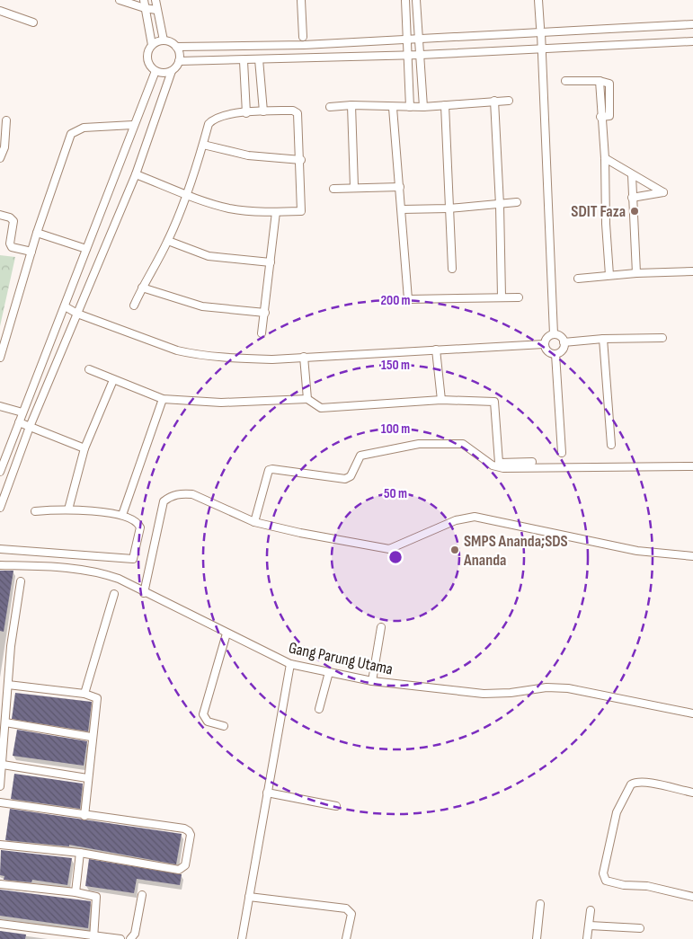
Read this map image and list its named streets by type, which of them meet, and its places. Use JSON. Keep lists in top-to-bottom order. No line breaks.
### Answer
{"streets":{"street":["Gang Parung Utama"]},"places":["SDIT Faza","SMPS Ananda;SDS Ananda"],"rings":["200 m","150 m","100 m","50 m"]}
